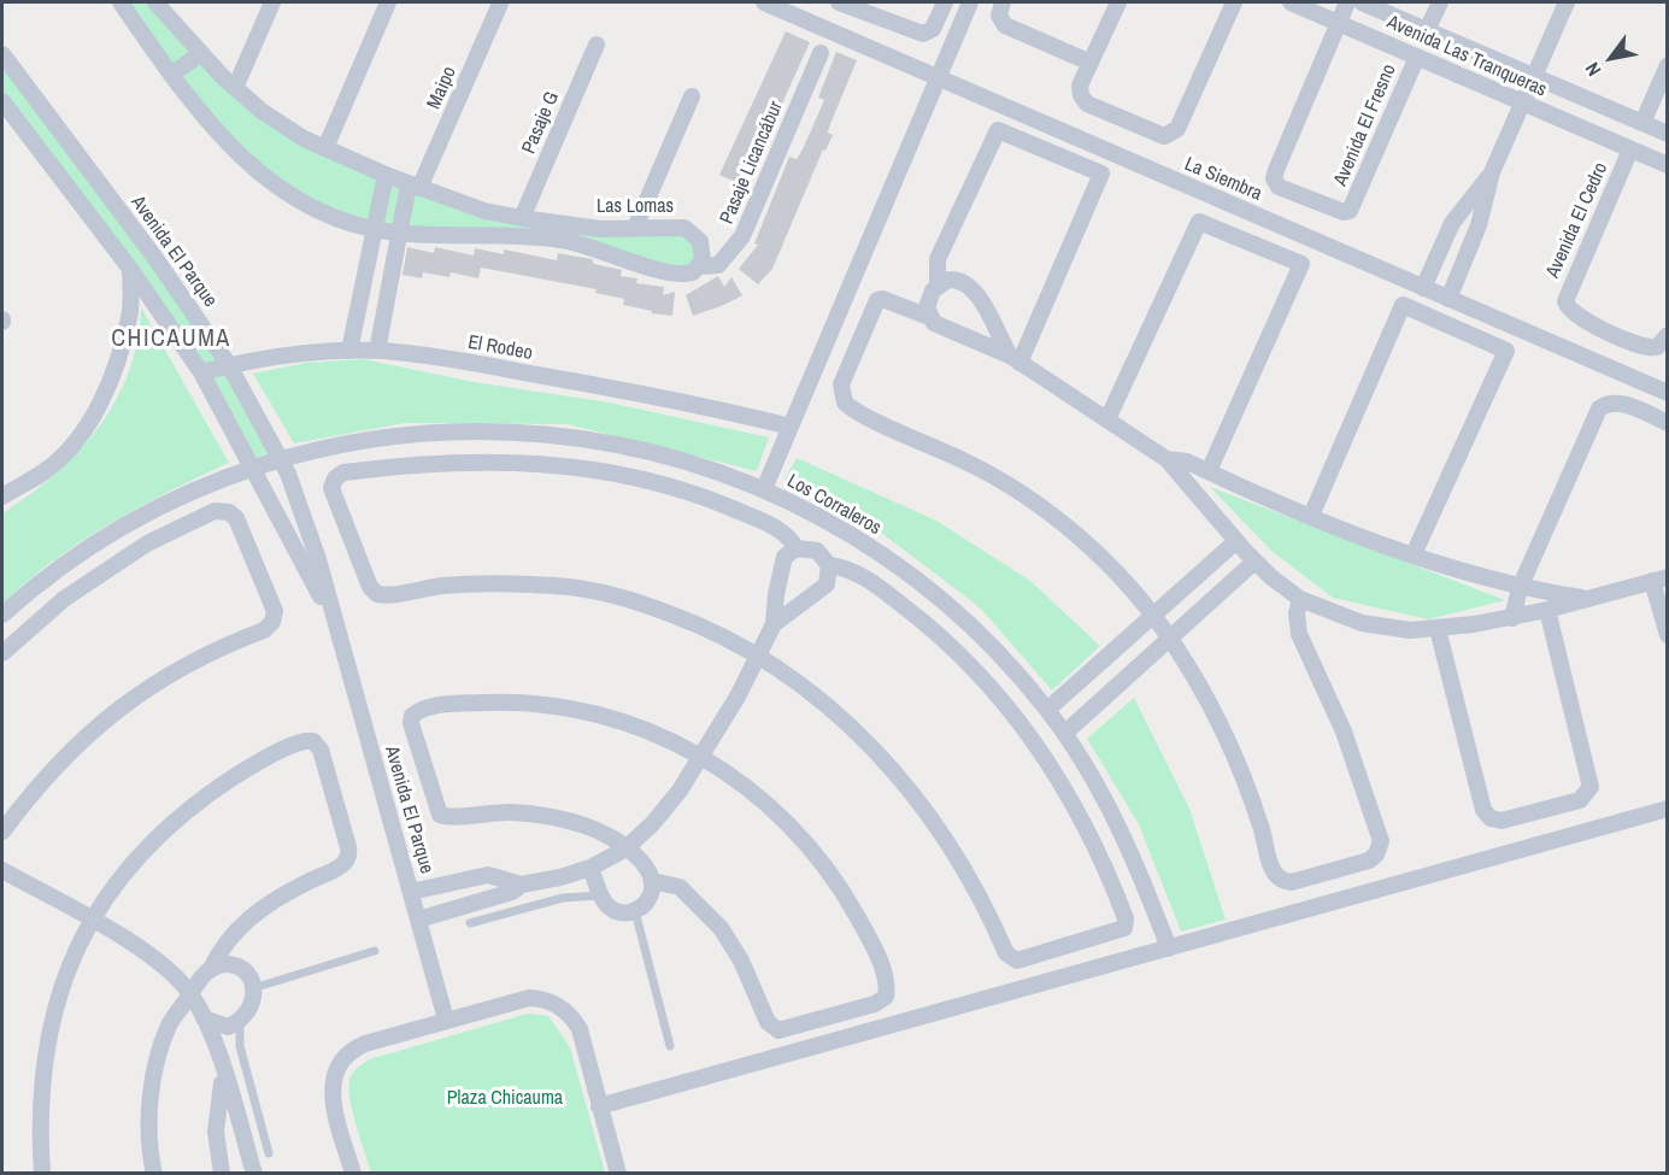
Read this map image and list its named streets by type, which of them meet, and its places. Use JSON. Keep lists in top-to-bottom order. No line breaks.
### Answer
{"streets":{"street":["Avenida Las Tranqueras","Maipo","Pasaje G","Avenida El Fresno","Pasaje Licancábur","La Siembra","Las Lomas","Avenida El Cedro","Avenida El Parque","El Rodeo","Los Corraleros"]},"crossings":[["Avenida Las Tranqueras","Avenida El Fresno"],["Avenida Las Tranqueras","Avenida El Cedro"],["Maipo","Las Lomas"],["Pasaje G","Las Lomas"],["Pasaje Licancábur","Las Lomas"],["Avenida El Parque","El Rodeo"],["Avenida El Parque","Los Corraleros"]],"districts":["CHICAUMA"],"parks":["Plaza Chicauma"],"north":"bottom left"}
